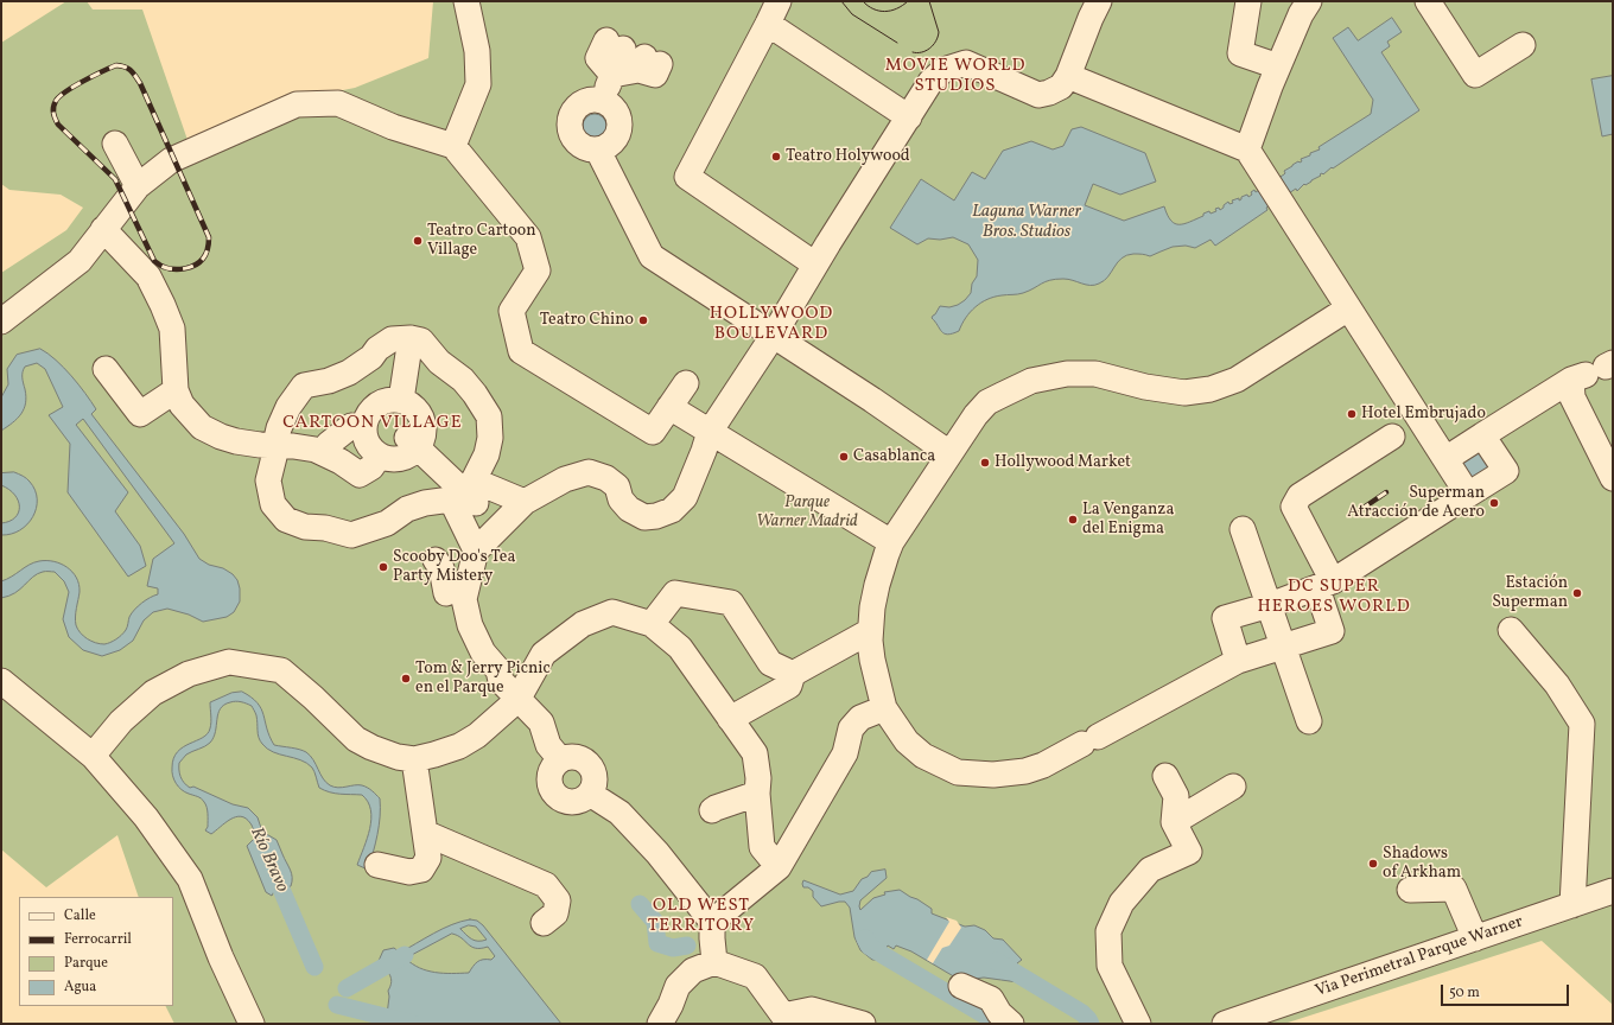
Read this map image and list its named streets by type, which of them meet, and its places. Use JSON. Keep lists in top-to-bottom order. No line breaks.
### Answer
{"streets":{"street":["Via Perimetral Parque Warner"]},"districts":["MOVIE WORLD STUDIOS","HOLLYWOOD BOULEVARD","CARTOON VILLAGE","DC SUPER HEROES WORLD","OLD WEST TERRITORY"],"water":["Laguna Warner Bros. Studios","Río Bravo"],"parks":["Parque Warner Madrid"],"places":["Teatro Holywood","Teatro Cartoon Village","Teatro Chino","Hotel Embrujado","Casablanca","Hollywood Market","Superman Atracción de Acero","La Venganza del Enigma","Scooby Doo's Tea Party Mistery","Estación Superman","Tom & Jerry Picnic en el Parque","Shadows of Arkham"],"legend":["Calle","Ferrocarril","Parque","Agua"],"scale_bar":"50 m"}
